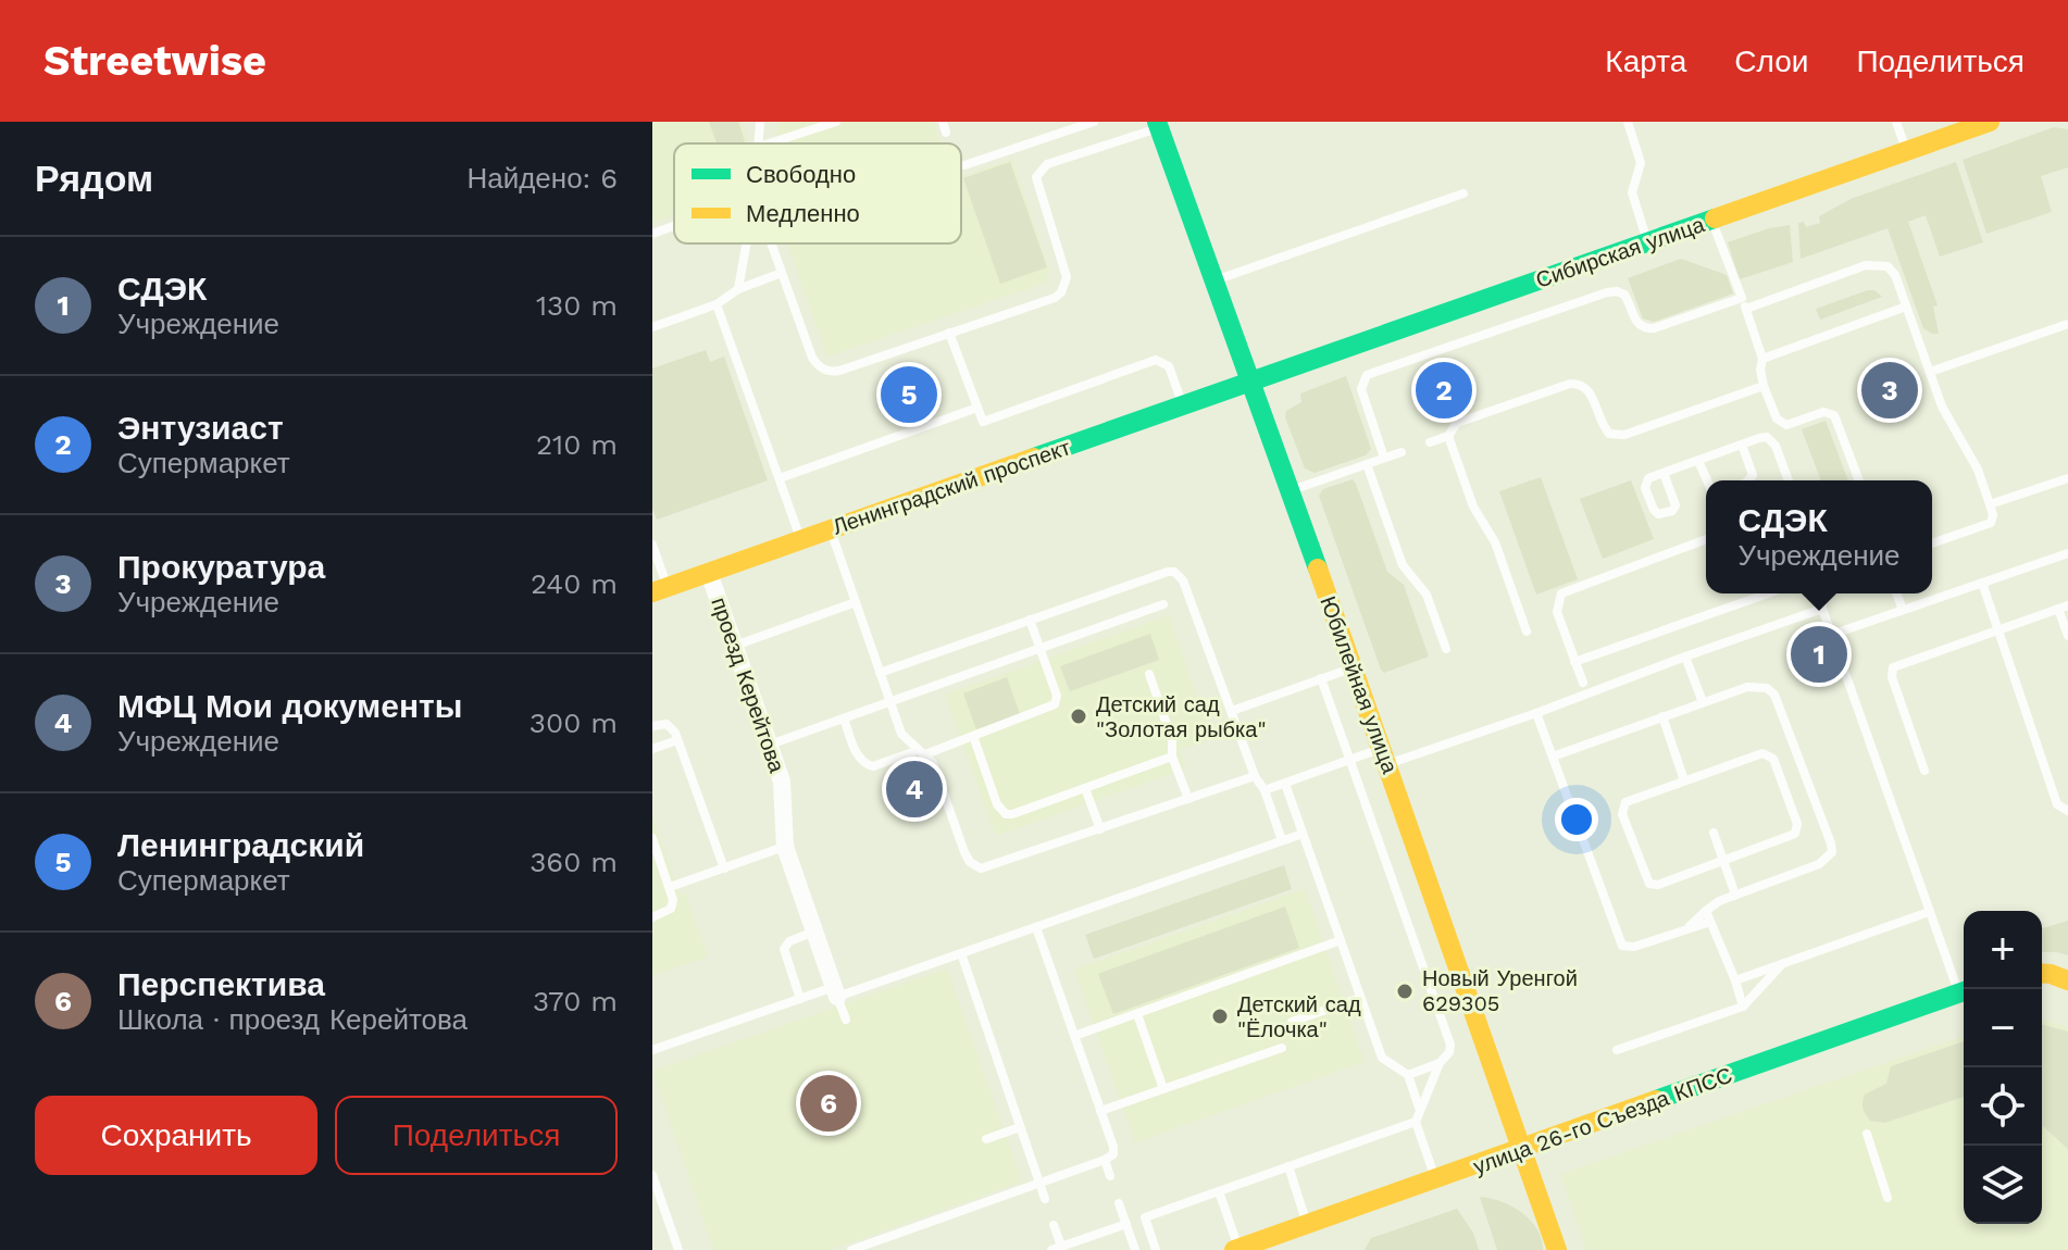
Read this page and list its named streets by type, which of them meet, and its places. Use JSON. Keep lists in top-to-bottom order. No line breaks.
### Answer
{"streets":{"main road":["Сибирская улица","Ленинградский проспект","Юбилейная улица","улица 26-го Съезда КПСС"],"street":["проезд Керейтова"]},"crossings":[["Сибирская улица","Ленинградский проспект"],["Сибирская улица","Юбилейная улица"],["Ленинградский проспект","проезд Керейтова"],["Ленинградский проспект","Юбилейная улица"],["Юбилейная улица","улица 26-го Съезда КПСС"]],"places":["Детский сад \"Золотая рыбка\"","Новый Уренгой 629305","Детский сад \"Ёлочка\""],"legend":["Свободно","Медленно"],"page":{"header":"Streetwise","nav":["Карта","Слои","Поделиться"],"heading":["Рядом","Найдено: 6"],"list":[{"mark":"1","name":"СДЭК","note":"Учреждение","value":"130 m"},{"mark":"2","name":"Энтузиаст","note":"Супермаркет","value":"210 m"},{"mark":"3","name":"Прокуратура","note":"Учреждение","value":"240 m"},{"mark":"4","name":"МФЦ Мои документы","note":"Учреждение","value":"300 m"},{"mark":"5","name":"Ленинградский","note":"Супермаркет","value":"360 m"},{"mark":"6","name":"Перспектива","note":"Школа · проезд Керейтова","value":"370 m"}],"pins":["2","3","5","1","4","6"],"popup":["СДЭК","Учреждение"],"map_buttons":["+","−"],"buttons":["Сохранить","Поделиться"]}}
